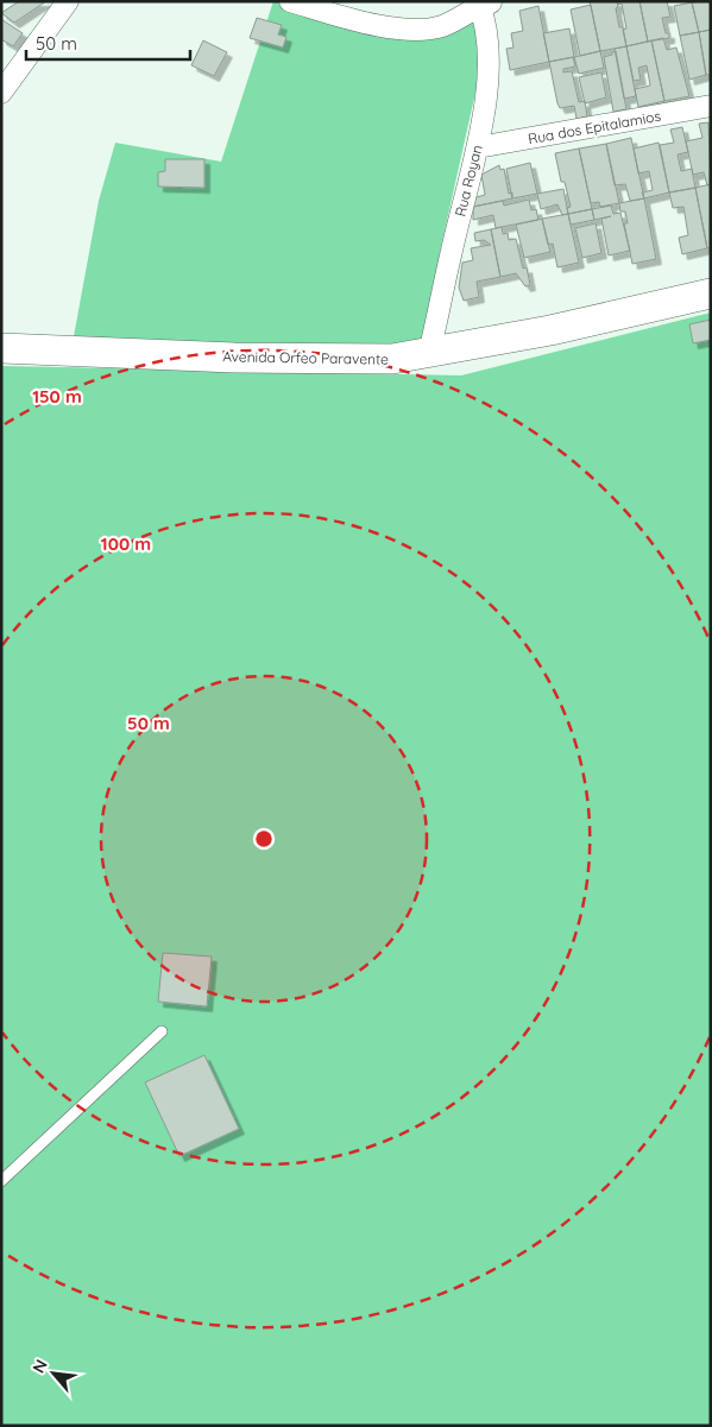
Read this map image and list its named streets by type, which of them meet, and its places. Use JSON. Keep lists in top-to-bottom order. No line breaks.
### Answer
{"streets":{"main road":["Avenida Orfeo Paravente"],"street":["Rua dos Epitalamios","Rua Royan"]},"crossings":[["Rua dos Epitalamios","Rua Royan"],["Rua Royan","Avenida Orfeo Paravente"]],"scale_bar":"50 m","north":"top left","rings":["150 m","100 m","50 m"]}
